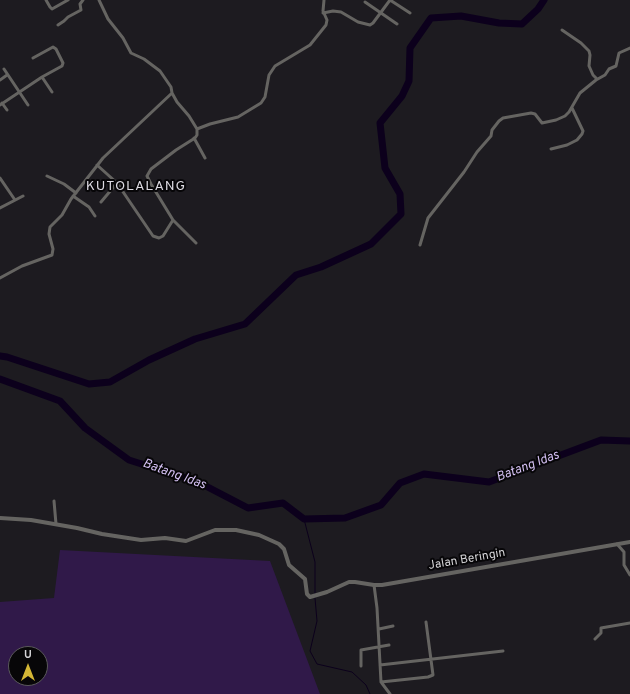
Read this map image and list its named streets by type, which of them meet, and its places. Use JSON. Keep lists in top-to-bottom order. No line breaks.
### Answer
{"streets":{"street":["Jalan Beringin"]},"districts":["KUTOLALANG"],"water":["Batang Idas"],"north":"top"}
